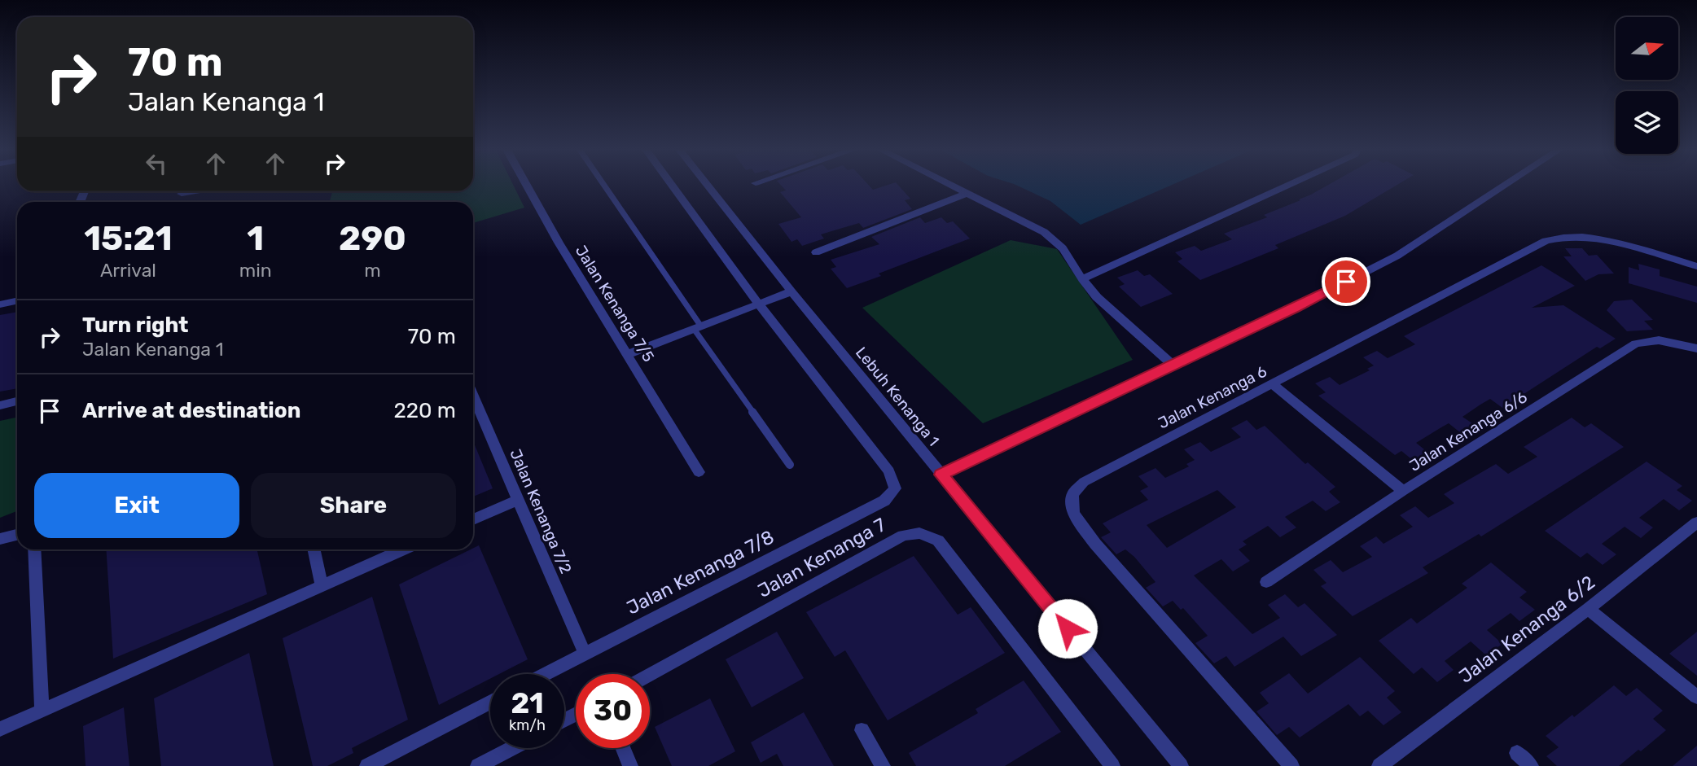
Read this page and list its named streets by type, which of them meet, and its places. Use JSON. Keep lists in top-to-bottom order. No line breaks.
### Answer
{"streets":{"street":["Jalan Kenanga 7/5","Lebuh Kenanga 1","Jalan Kenanga 6","Jalan Kenanga 6/6","Jalan Kenanga 7/2","Jalan Kenanga 7","Jalan Kenanga 7/8","Jalan Kenanga 6/2"]},"crossings":[["Jalan Kenanga 7/2","Jalan Kenanga 7/8"]],"north":"right","page":{"turn":["70 m","Jalan Kenanga 1"],"eta":["15:21","Arrival","1","min","290","m"],"list":[{"name":"Turn right","note":"Jalan Kenanga 1","value":"70 m"},{"name":"Arrive at destination","value":"220 m"}],"buttons":["Exit","Share"],"speed":"21 km/h","limit":"30"}}
